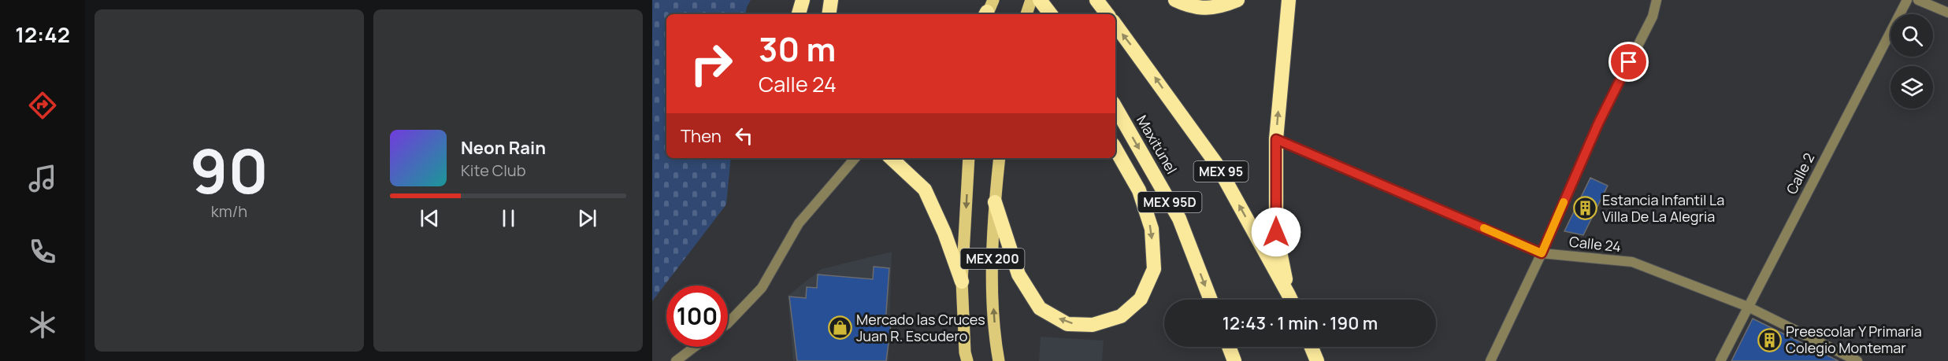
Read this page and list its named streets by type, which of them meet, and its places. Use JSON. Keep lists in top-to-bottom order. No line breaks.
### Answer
{"streets":{"highway":["Maxitúnel","MEX 95","MEX 95D"],"main road":["MEX 200"],"street":["Calle 2","Calle 24"]},"crossings":[["Calle 2","Calle 24"]],"places":{"building":["Estancia Infantil La Villa De La Alegria","Preescolar Y Primaria Colegio Montemar"],"shop":["Mercado las Cruces Juan R. Escudero"]},"page":{"tabs":"12:42","tile":["90","km/h"],"turn":["30 m","Calle 24"],"then":"Then","song":["Neon Rain","Kite Club"],"limit":"100","trip":"12:43 · 1 min · 190 m"}}
